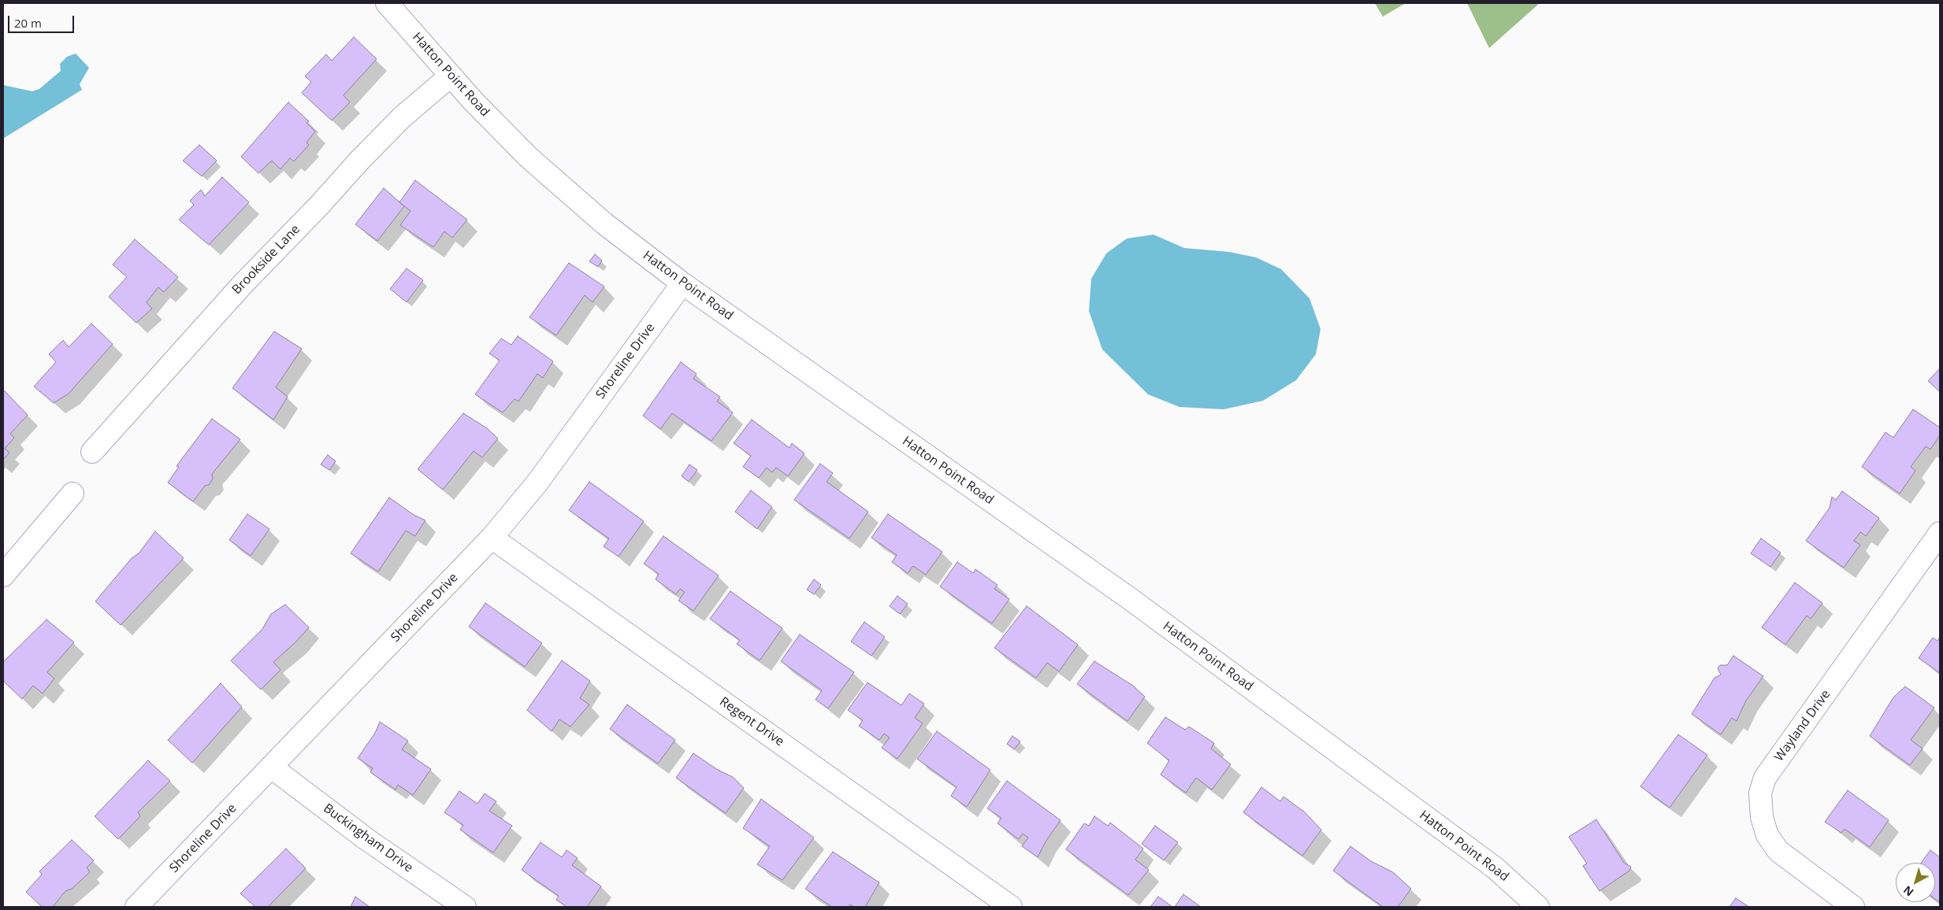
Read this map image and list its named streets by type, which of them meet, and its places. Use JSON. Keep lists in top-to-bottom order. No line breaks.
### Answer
{"streets":{"street":["Hatton Point Road","Brookside Lane","Shoreline Drive","Regent Drive","Wayland Drive","Buckingham Drive"]},"crossings":[["Hatton Point Road","Brookside Lane"],["Hatton Point Road","Shoreline Drive"],["Shoreline Drive","Regent Drive"],["Shoreline Drive","Buckingham Drive"]],"scale_bar":"20 m","north":"bottom left"}
